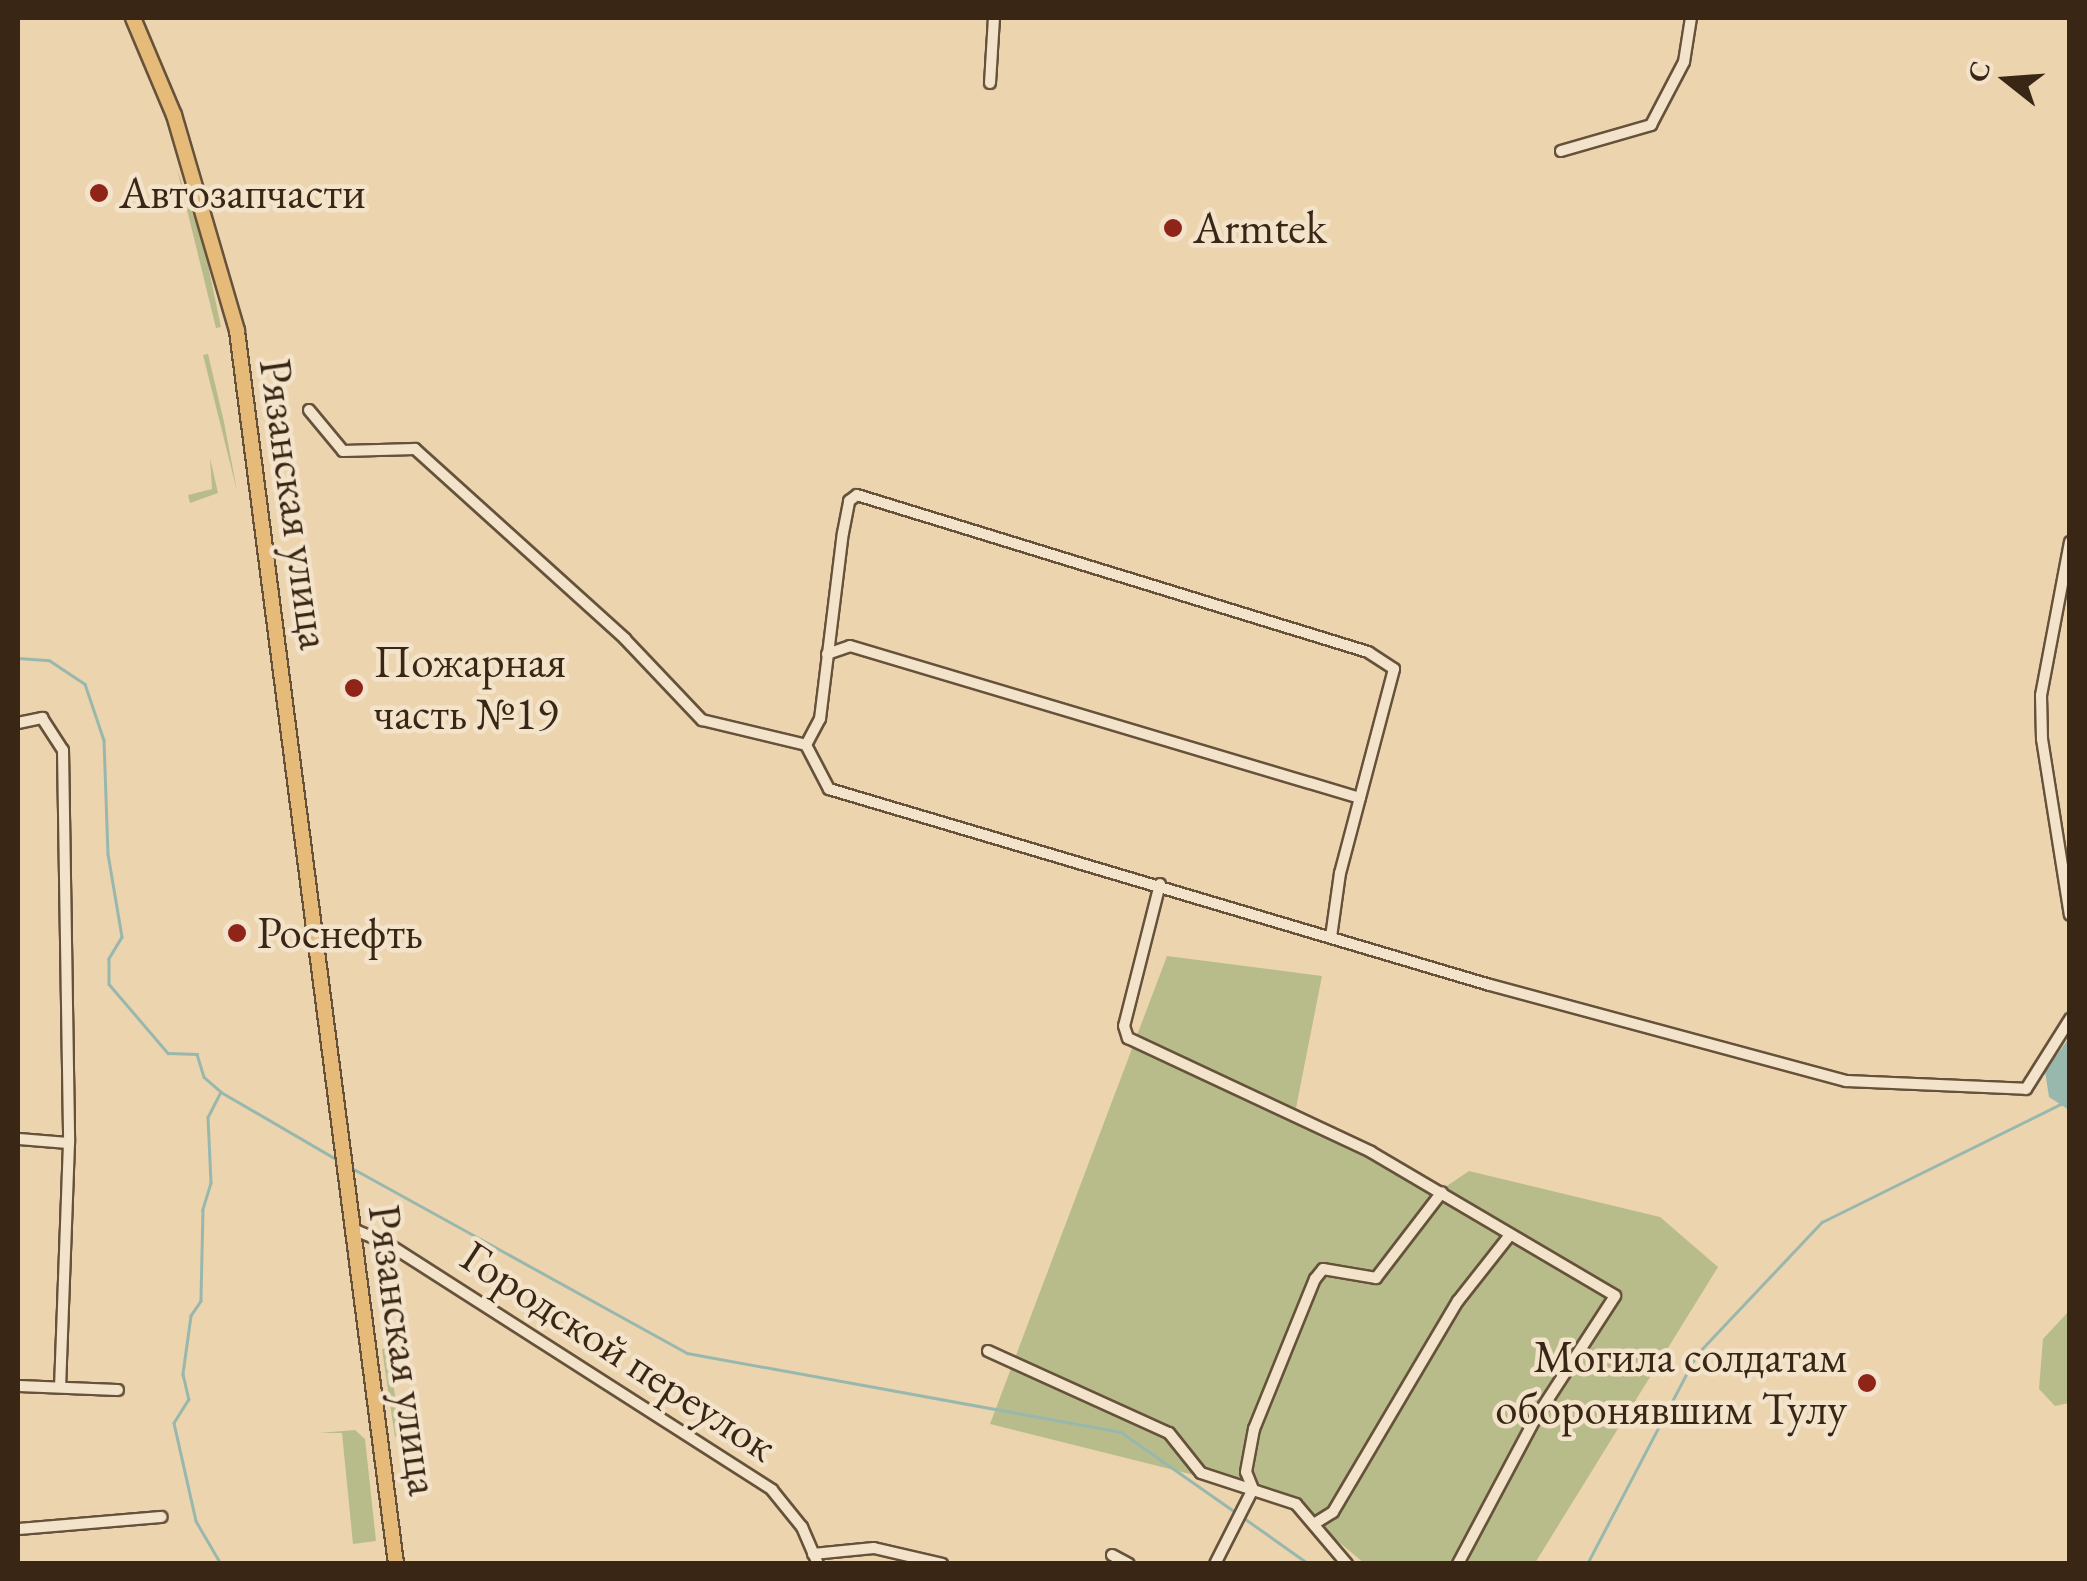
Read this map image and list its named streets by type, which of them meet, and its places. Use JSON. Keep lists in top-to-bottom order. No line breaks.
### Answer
{"streets":{"main road":["Рязанская улица"],"street":["Городской переулок"]},"crossings":[["Рязанская улица","Городской переулок"]],"places":["Автозапчасти","Armtek","Пожарная часть №19","Роснефть","Могила солдатам оборонявшим Тулу"],"north":"left"}
